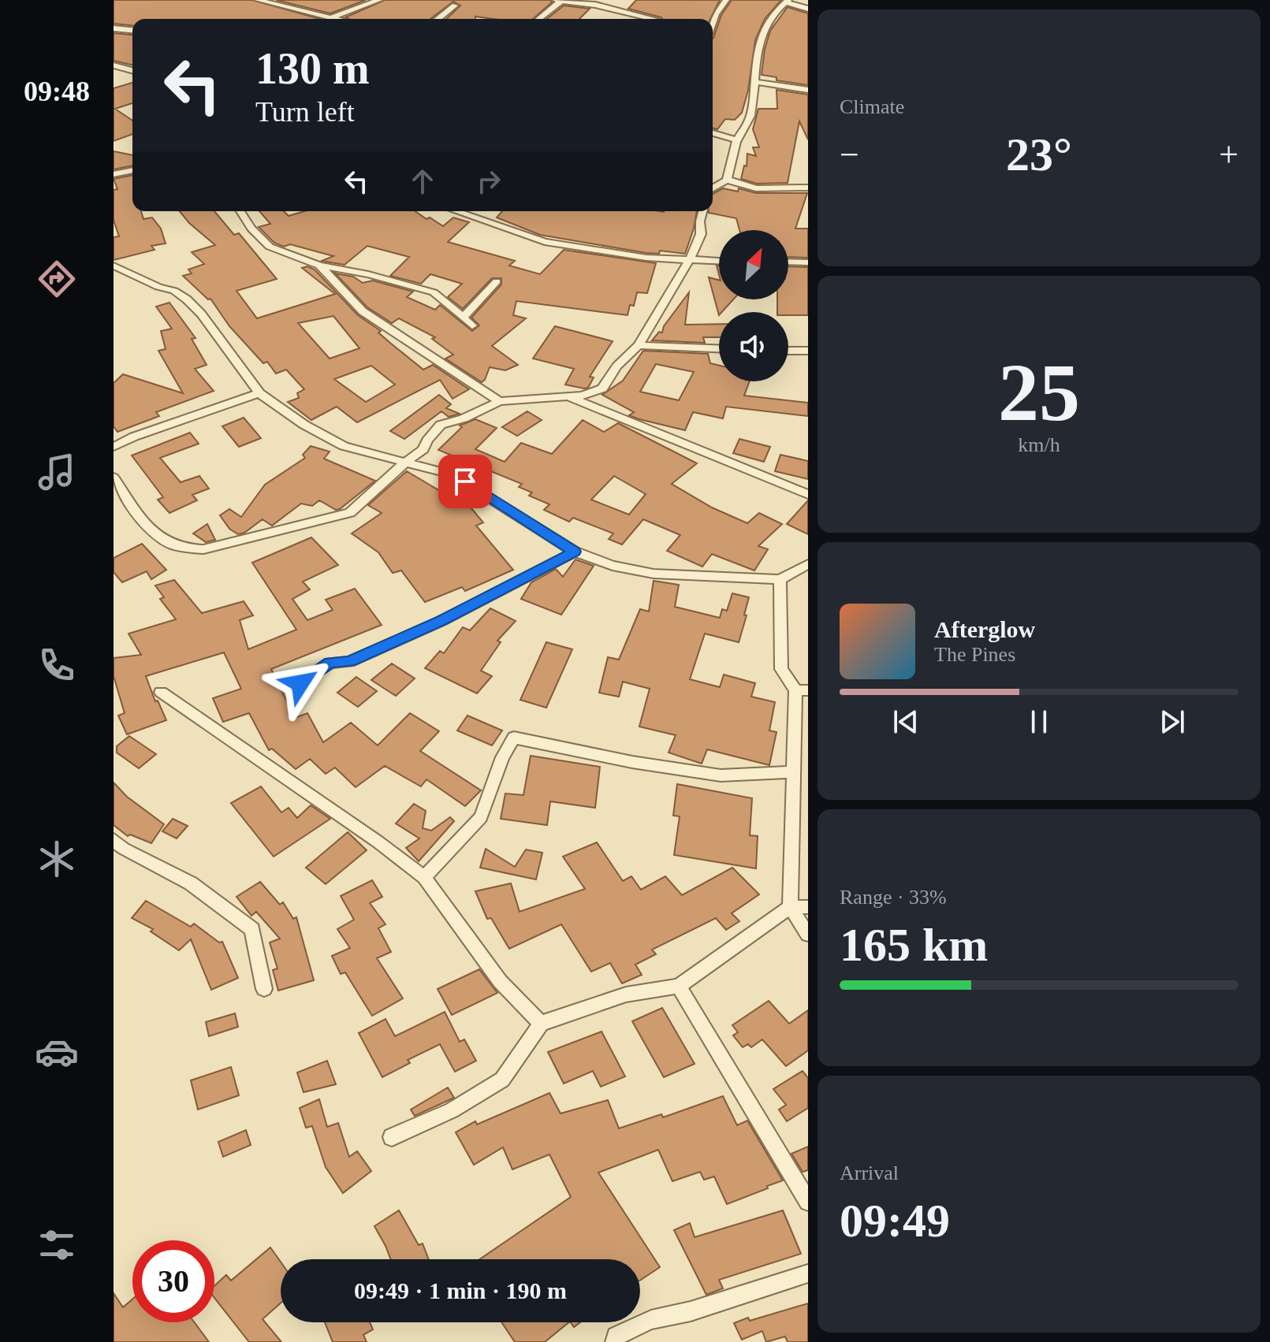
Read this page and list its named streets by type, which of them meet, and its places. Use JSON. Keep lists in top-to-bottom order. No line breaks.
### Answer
{"north":"top right","page":{"tabs":"09:48","tile":["Climate",["25","km/h"],["Range · 33%","165 km"],["Arrival","09:49"]],"turn":["130 m","Turn left"],"heat":["−","23°","+"],"song":["Afterglow","The Pines"],"limit":"30","trip":"09:49 · 1 min · 190 m"}}
